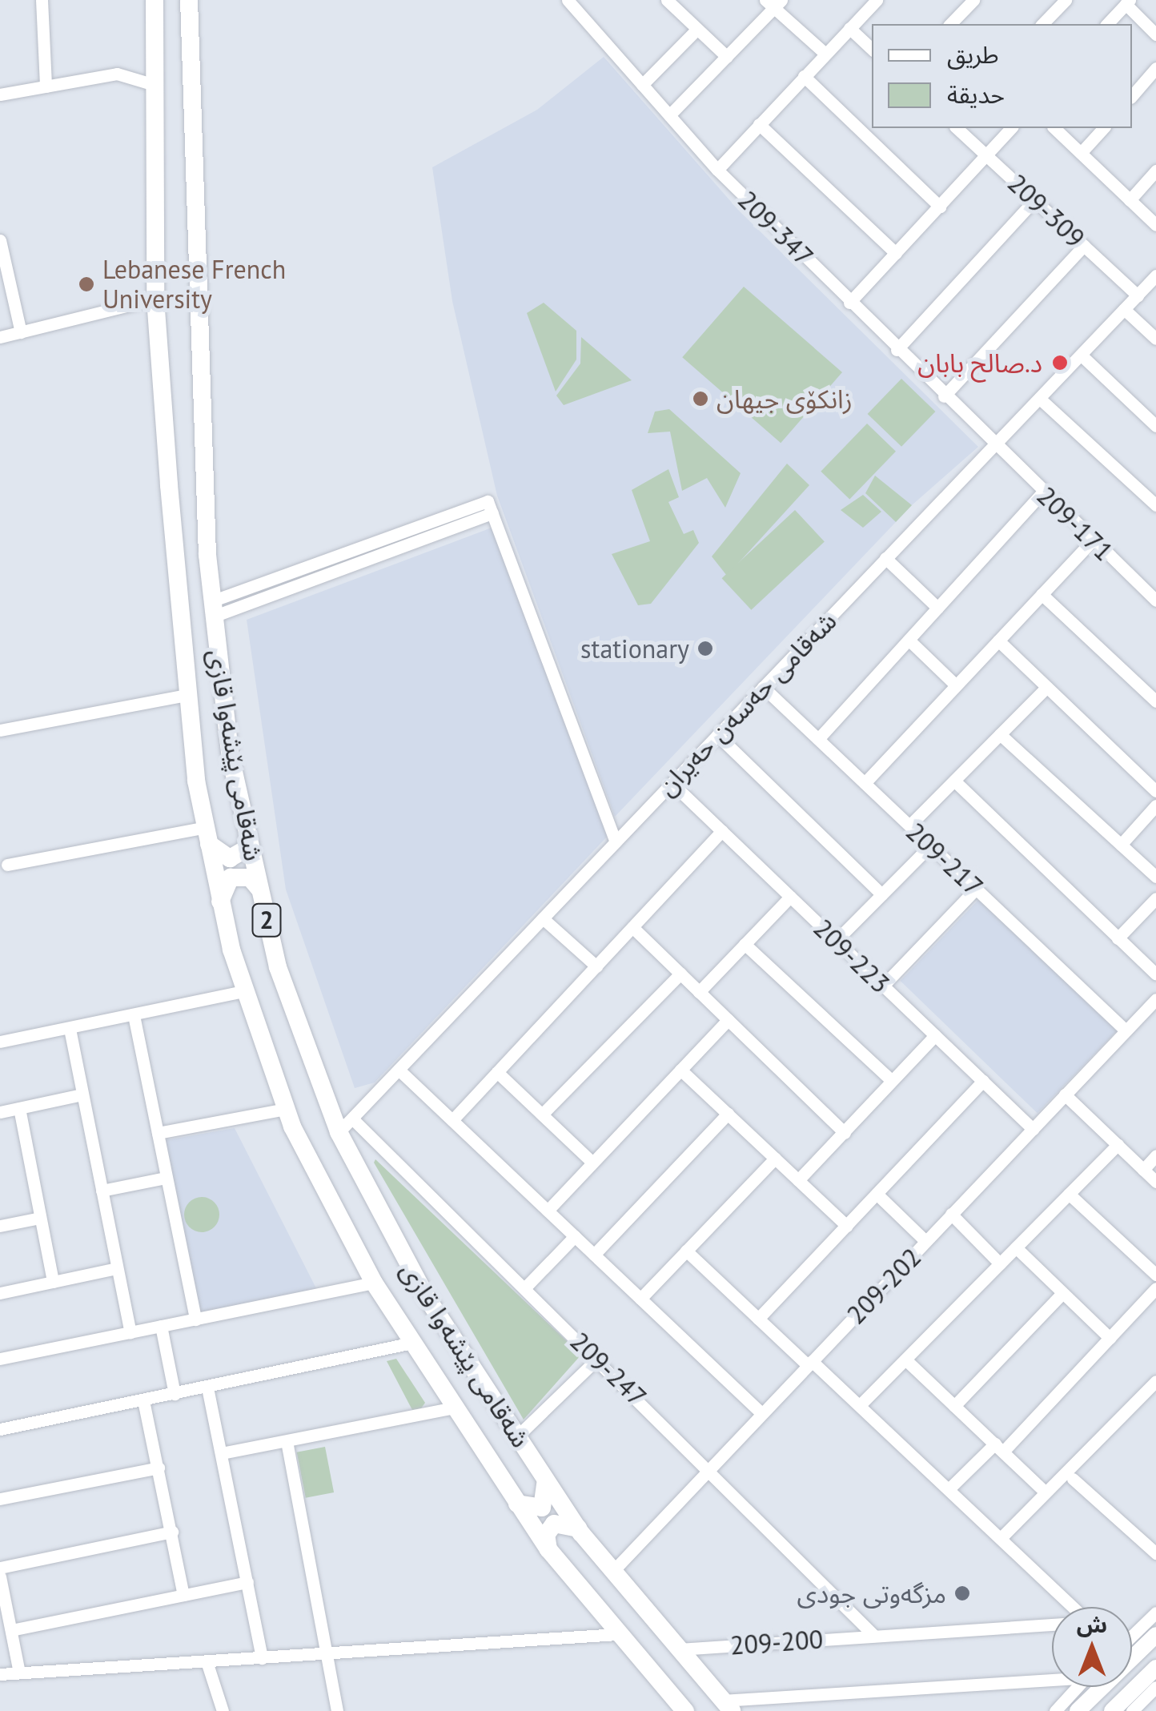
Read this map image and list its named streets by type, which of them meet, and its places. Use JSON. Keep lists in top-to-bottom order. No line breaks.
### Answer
{"streets":{"highway":["شەقامی پێشەوا قازی","2"],"street":["209-309","209-347","209-171","شەقامی حەسەن حەیران","209-217","209-223","209-202","209-247","209-200"]},"crossings":[["209-309","شەقامی حەسەن حەیران"],["209-347","209-171"],["209-347","شەقامی حەسەن حەیران"],["209-171","شەقامی حەسەن حەیران"],["شەقامی حەسەن حەیران","شەقامی پێشەوا قازی"],["شەقامی حەسەن حەیران","209-217"],["شەقامی حەسەن حەیران","209-223"],["شەقامی حەسەن حەیران","209-247"],["شەقامی پێشەوا قازی","209-202"],["شەقامی پێشەوا قازی","209-247"],["شەقامی پێشەوا قازی","209-200"],["209-217","209-202"],["209-223","209-202"],["209-202","209-247"],["209-247","209-200"]],"places":["Lebanese French University","د.صالح بابان","زانکۆی جیھان","stationary","مزگەوتی جودی"],"legend":["طريق","حديقة"],"north":"top"}
